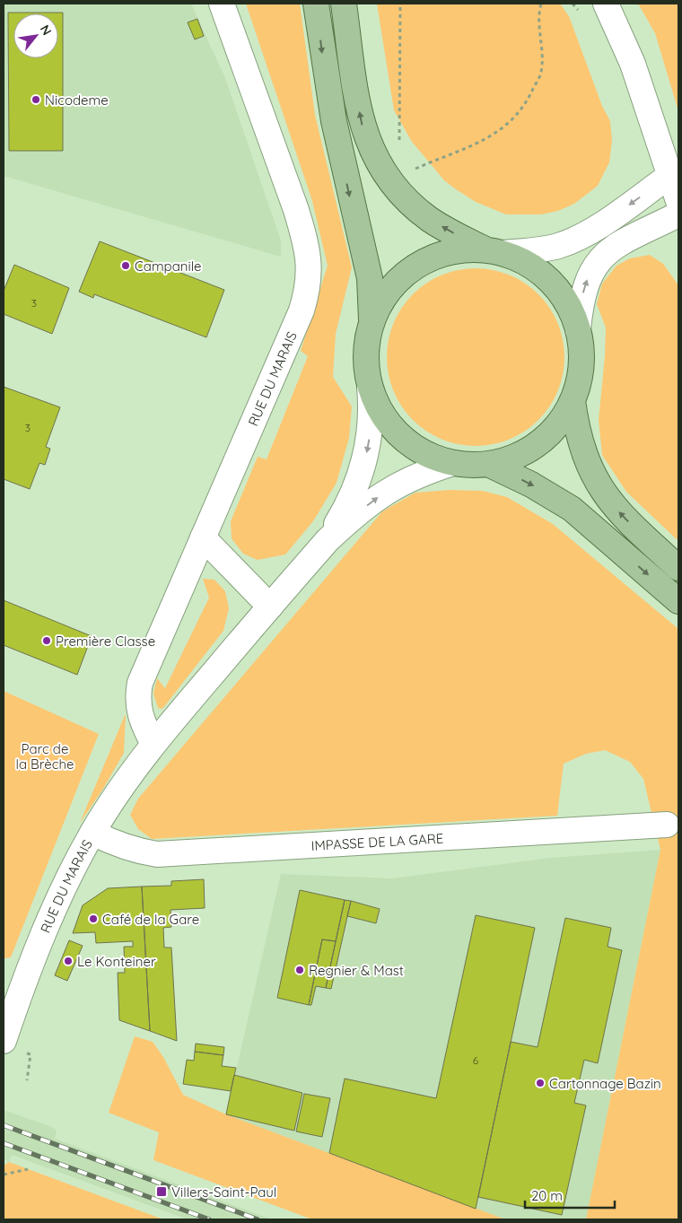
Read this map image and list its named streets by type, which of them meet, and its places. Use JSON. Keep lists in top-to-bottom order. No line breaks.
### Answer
{"streets":{"street":["RUE DU MARAIS","IMPASSE DE LA GARE"]},"crossings":[["RUE DU MARAIS","IMPASSE DE LA GARE"]],"parks":["Parc de la Brèche"],"places":{"other":["Nicodeme","Campanile","Première Classe","Café de la Gare","Le Konteiner","Regnier & Mast","Cartonnage Bazin"],"transit":["Villers-Saint-Paul"]},"house_numbers":["3","3","6"],"scale_bar":"20 m","north":"top right"}
